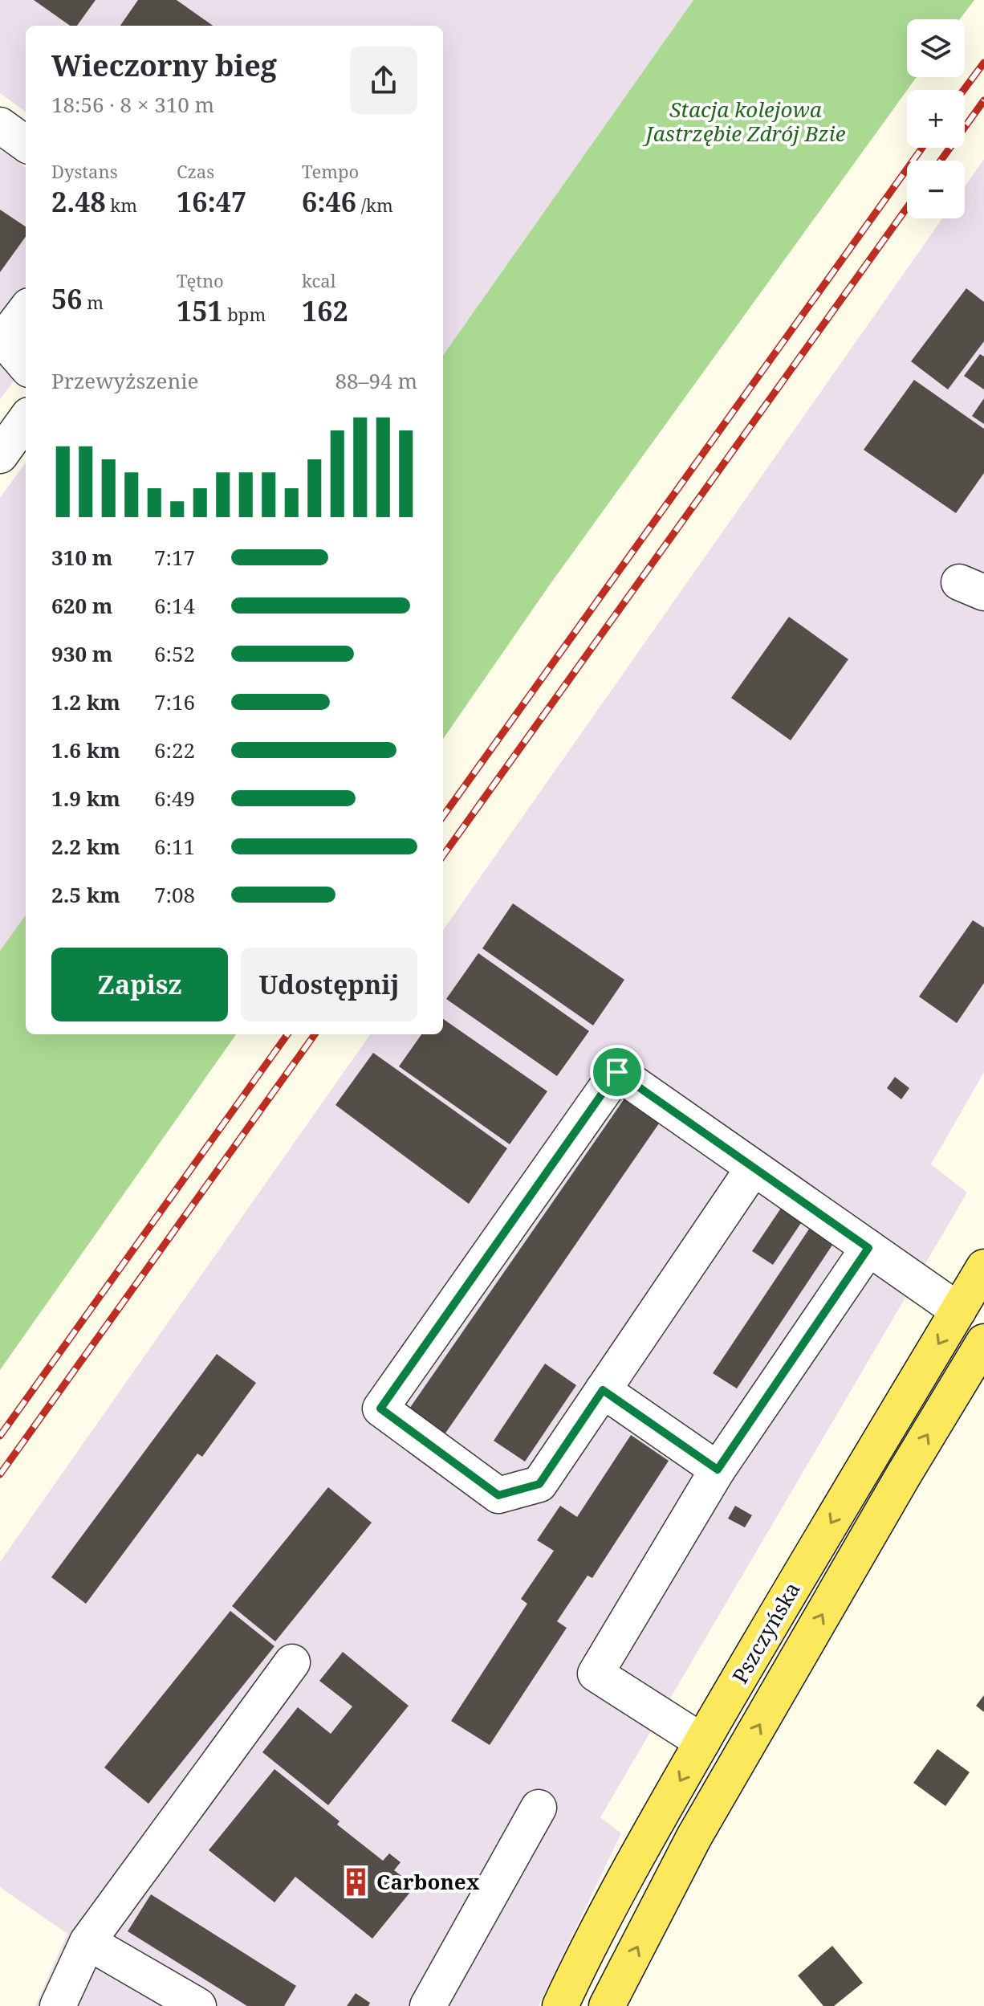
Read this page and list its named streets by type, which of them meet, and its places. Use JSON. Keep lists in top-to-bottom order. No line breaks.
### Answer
{"streets":{"main road":["Pszczyńska"]},"parks":["Stacja kolejowa Jastrzębie Zdrój Bzie"],"places":{"building":["Carbonex"]},"page":{"map_buttons":["+","−"],"heading":["Wieczorny bieg","18:56 · 8 × 310 m"],"stats":[["Dystans","2.48 km"],["Czas","16:47"],["Tempo","6:46 /km"],["56 m"],["Tętno","151 bpm"],["kcal","162"]],"chart":["Przewyższenie","88–94 m"],"list":[{"name":"310 m","note":"7:17"},{"name":"620 m","note":"6:14"},{"name":"930 m","note":"6:52"},{"name":"1.2 km","note":"7:16"},{"name":"1.6 km","note":"6:22"},{"name":"1.9 km","note":"6:49"},{"name":"2.2 km","note":"6:11"},{"name":"2.5 km","note":"7:08"}],"buttons":["Zapisz","Udostępnij"]}}
